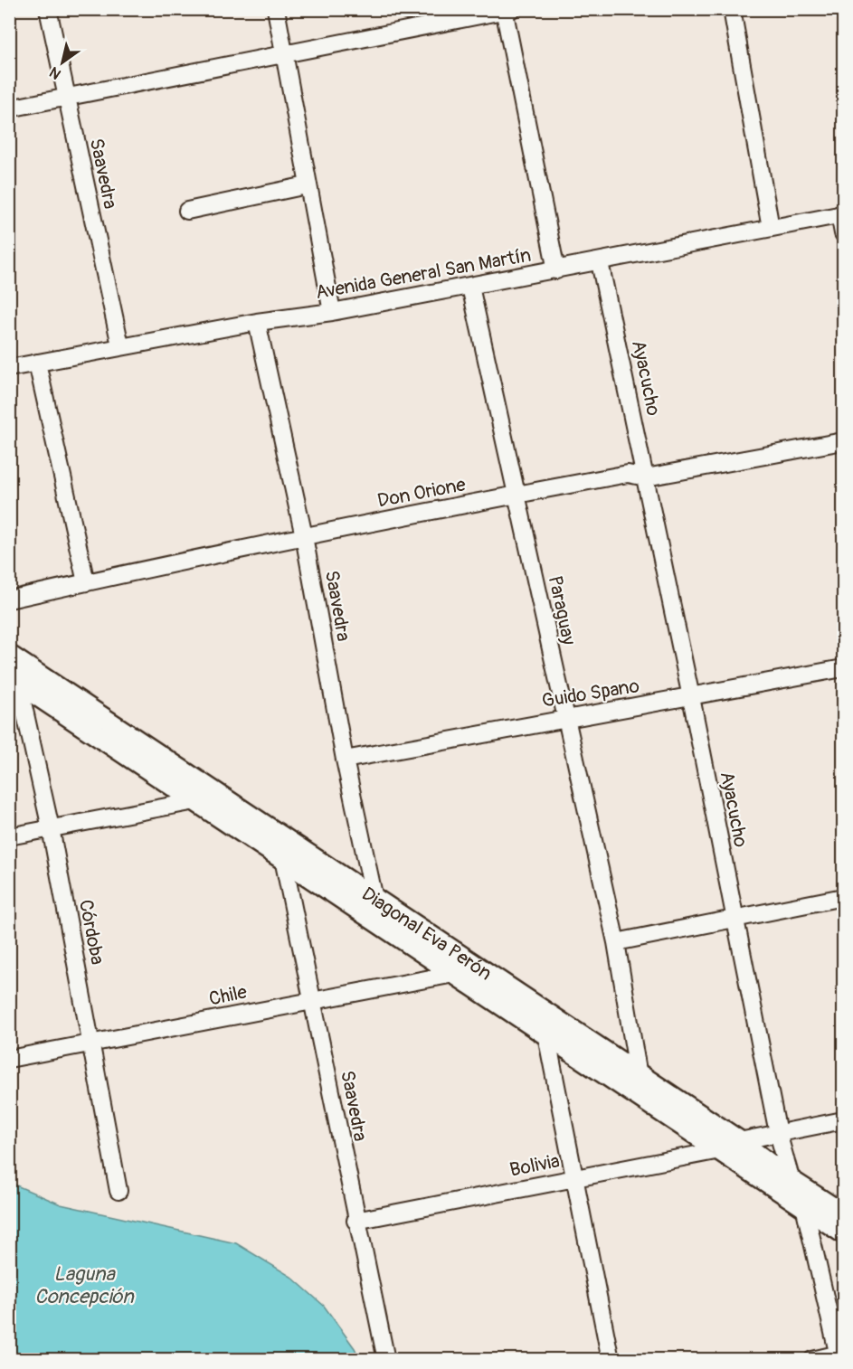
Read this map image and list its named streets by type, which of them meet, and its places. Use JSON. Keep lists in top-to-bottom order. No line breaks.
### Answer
{"streets":{"main road":["Diagonal Eva Perón"],"street":["Saavedra","Avenida General San Martín","Ayacucho","Don Orione","Paraguay","Guido Spano","Córdoba","Chile","Bolivia"]},"crossings":[["Saavedra","Avenida General San Martín"],["Saavedra","Don Orione"],["Saavedra","Guido Spano"],["Saavedra","Diagonal Eva Perón"],["Saavedra","Chile"],["Saavedra","Bolivia"],["Avenida General San Martín","Ayacucho"],["Avenida General San Martín","Paraguay"],["Ayacucho","Don Orione"],["Ayacucho","Guido Spano"],["Ayacucho","Diagonal Eva Perón"],["Don Orione","Paraguay"],["Paraguay","Guido Spano"],["Paraguay","Diagonal Eva Perón"],["Córdoba","Diagonal Eva Perón"],["Córdoba","Chile"],["Diagonal Eva Perón","Chile"],["Diagonal Eva Perón","Bolivia"]],"water":["Laguna Concepción"],"north":"bottom left"}
